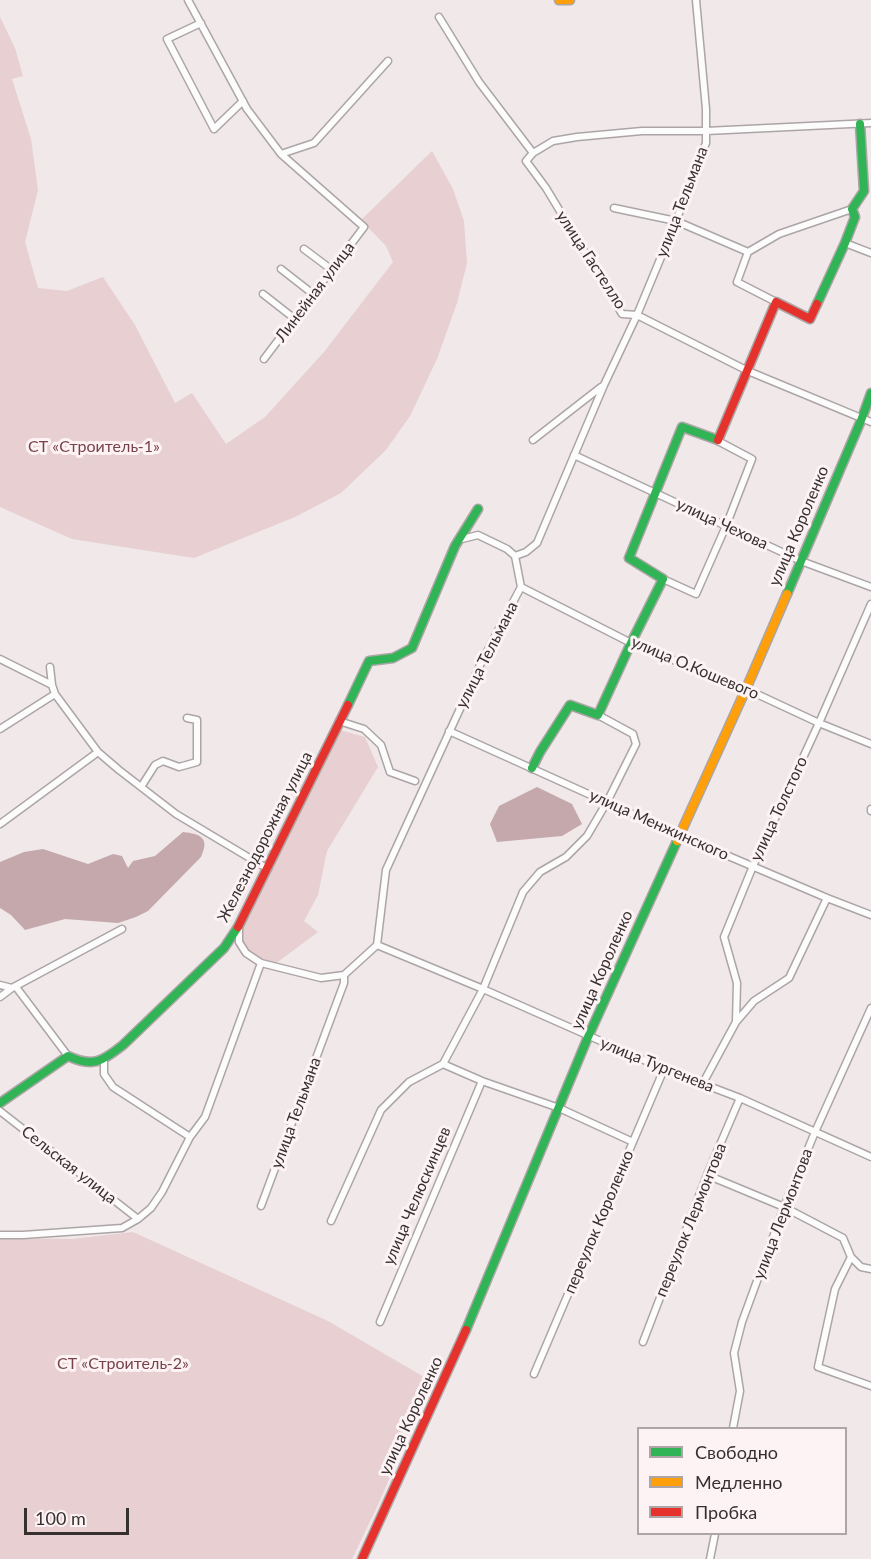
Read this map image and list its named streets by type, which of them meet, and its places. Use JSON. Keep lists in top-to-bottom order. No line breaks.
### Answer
{"streets":{"street":["улица Тельмана","улица Гастелло","Линейная улица","улица Чехова","улица Короленко","улица О.Кошевого","улица Толстого","улица Менжинского","Железнодорожная улица","улица Тургенева","Сельская улица","улица Челюскинцев","улица Лермонтова","переулок Лермонтова","переулок Короленко"]},"crossings":[["улица Тельмана","улица Гастелло"],["улица Тельмана","улица Чехова"],["улица Тельмана","улица О.Кошевого"],["улица Тельмана","улица Менжинского"],["улица Тельмана","улица Тургенева"],["улица Гастелло","улица Короленко"],["улица Чехова","улица Короленко"],["улица Короленко","улица О.Кошевого"],["улица Короленко","улица Менжинского"],["улица Короленко","улица Тургенева"],["улица О.Кошевого","улица Толстого"],["улица Толстого","улица Менжинского"],["улица Толстого","улица Тургенева"],["улица Тургенева","улица Лермонтова"],["улица Тургенева","переулок Лермонтова"],["улица Тургенева","переулок Короленко"]],"parks":["СТ «Строитель-1»","СТ «Строитель-2»"],"legend":["Свободно","Медленно","Пробка"],"scale_bar":"100 m"}
